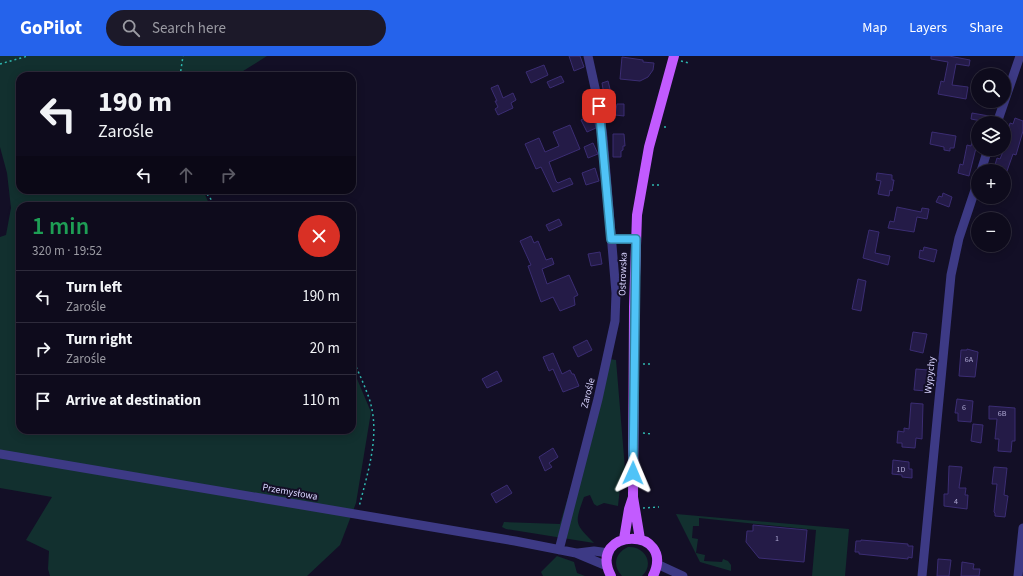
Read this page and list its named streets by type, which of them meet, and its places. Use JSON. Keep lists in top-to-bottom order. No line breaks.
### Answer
{"streets":{"main road":["Ostrowska"],"street":["Wypychy","Zarośle","Przemysłowa"]},"crossings":[["Zarośle","Przemysłowa"]],"house_numbers":["6A","6","6B","1D","4","1"],"page":{"header":"GoPilot","search":"Search here","nav":["Map","Layers","Share"],"map_buttons":["+","−"],"turn":["190 m","Zarośle"],"heading":["1 min","320 m · 19:52"],"list":[{"name":"Turn left","note":"Zarośle","value":"190 m"},{"name":"Turn right","note":"Zarośle","value":"20 m"},{"name":"Arrive at destination","value":"110 m"}]}}
